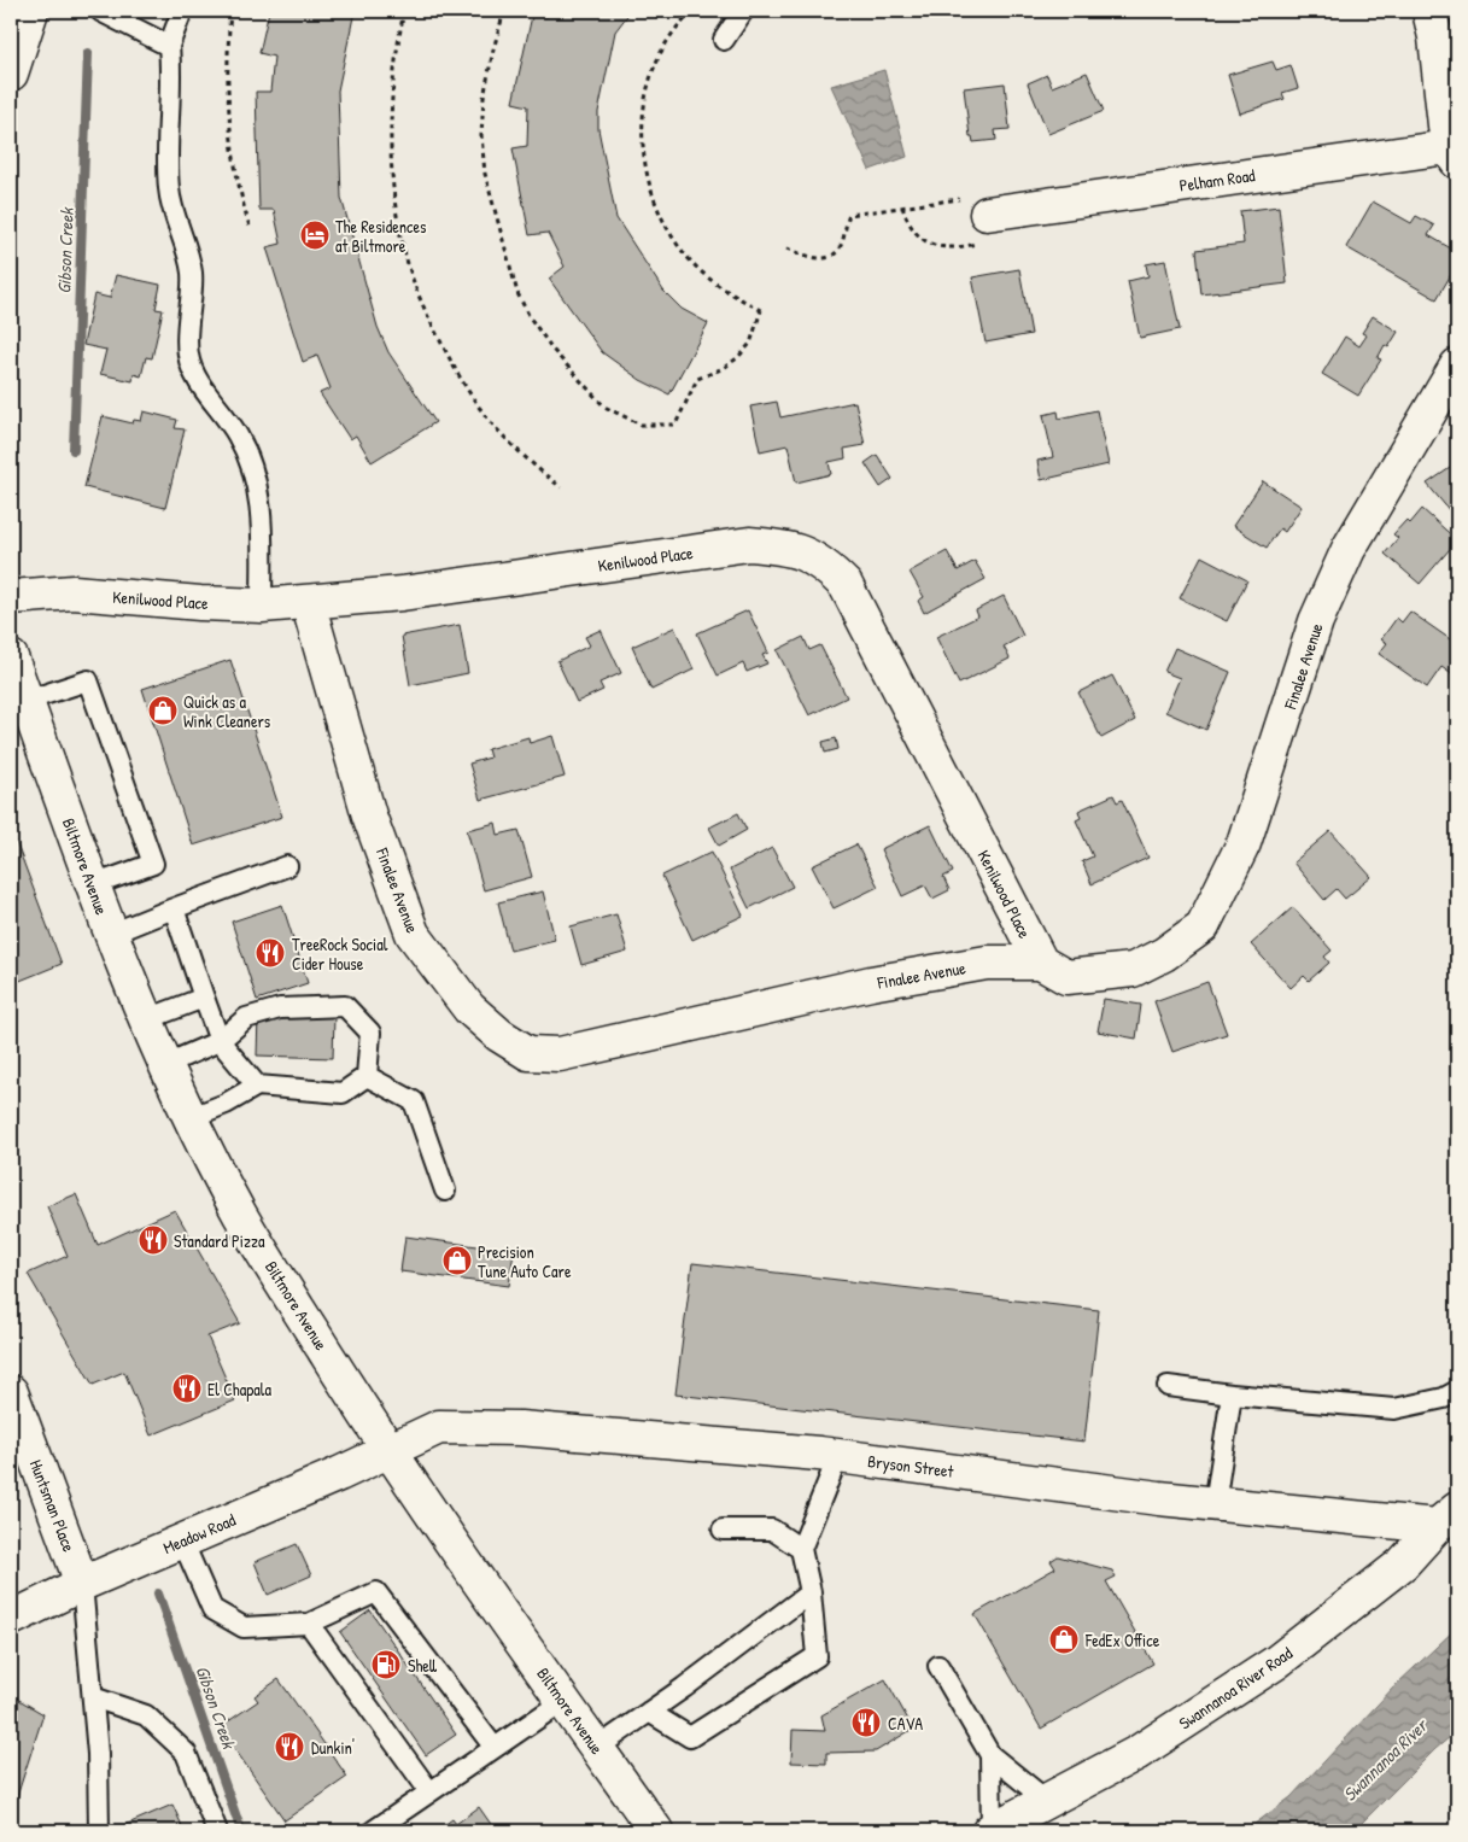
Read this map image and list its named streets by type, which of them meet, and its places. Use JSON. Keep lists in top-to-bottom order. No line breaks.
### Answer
{"streets":{"street":["Pelham Road","Kenilwood Place","Finalee Avenue","Biltmore Avenue","Bryson Street","Huntsman Place","Meadow Road","Swannanoa River Road"]},"crossings":[["Kenilwood Place","Finalee Avenue"],["Biltmore Avenue","Bryson Street"],["Biltmore Avenue","Meadow Road"],["Bryson Street","Meadow Road"],["Bryson Street","Swannanoa River Road"],["Huntsman Place","Meadow Road"]],"water":["Gibson Creek","Swannanoa River"],"places":{"hotel":["The Residences at Biltmore"],"shop":["Quick as a Wink Cleaners","Precision Tune Auto Care","FedEx Office"],"restaurant":["TreeRock Social Cider House","Standard Pizza","El Chapala","CAVA","Dunkin'"],"fuel station":["Shell"]}}
